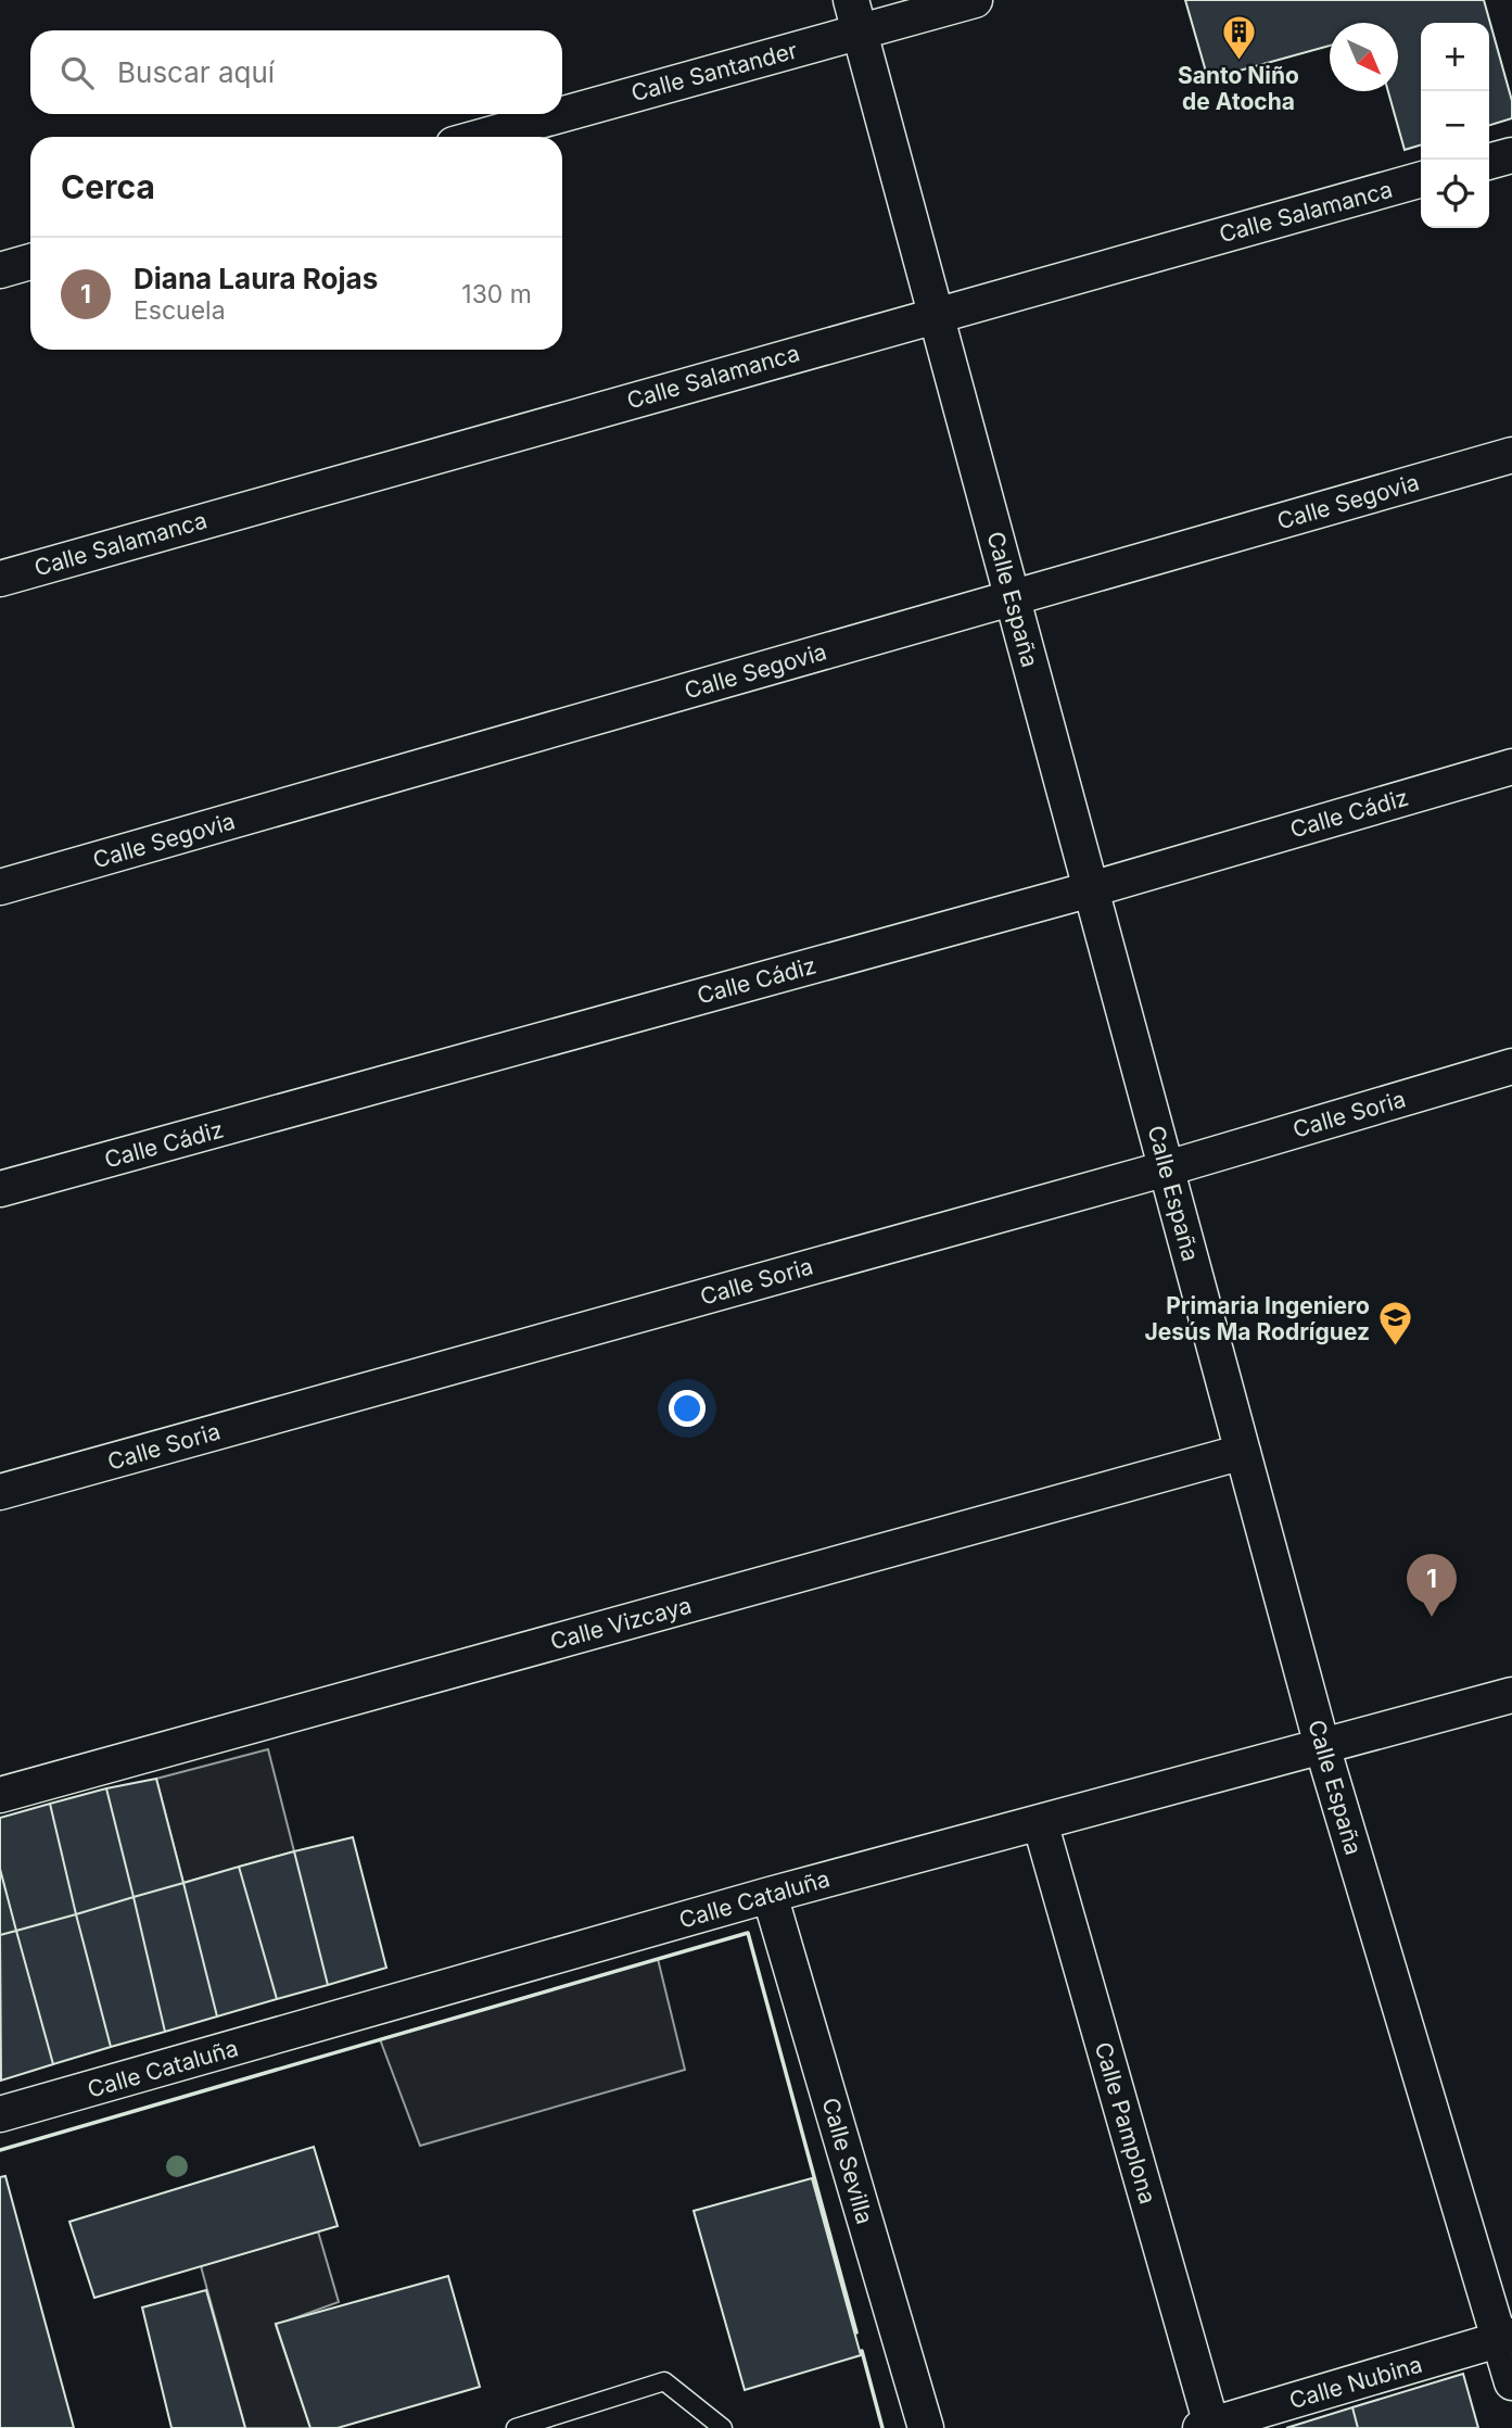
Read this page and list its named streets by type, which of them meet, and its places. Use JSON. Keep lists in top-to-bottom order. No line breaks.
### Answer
{"streets":{"street":["Calle Santander","Calle Salamanca","Calle Segovia","Calle España","Calle Cádiz","Calle Soria","Calle Vizcaya","Calle Cataluña","Calle Pamplona","Calle Sevilla","Calle Nubina"]},"crossings":[["Calle Santander","Calle España"],["Calle Salamanca","Calle España"],["Calle Segovia","Calle España"],["Calle España","Calle Cádiz"],["Calle España","Calle Soria"],["Calle España","Calle Vizcaya"],["Calle España","Calle Cataluña"],["Calle España","Calle Nubina"],["Calle Cataluña","Calle Pamplona"],["Calle Cataluña","Calle Sevilla"],["Calle Pamplona","Calle Nubina"]],"places":{"building":["Santo Niño de Atocha"],"school or university":["Primaria Ingeniero Jesús Ma Rodríguez"]},"north":"bottom right","page":{"map_buttons":["+","−"],"search":"Buscar aquí","heading":"Cerca","list":[{"mark":"1","name":"Diana Laura Rojas","note":"Escuela","value":"130 m"}],"pins":"1"}}
